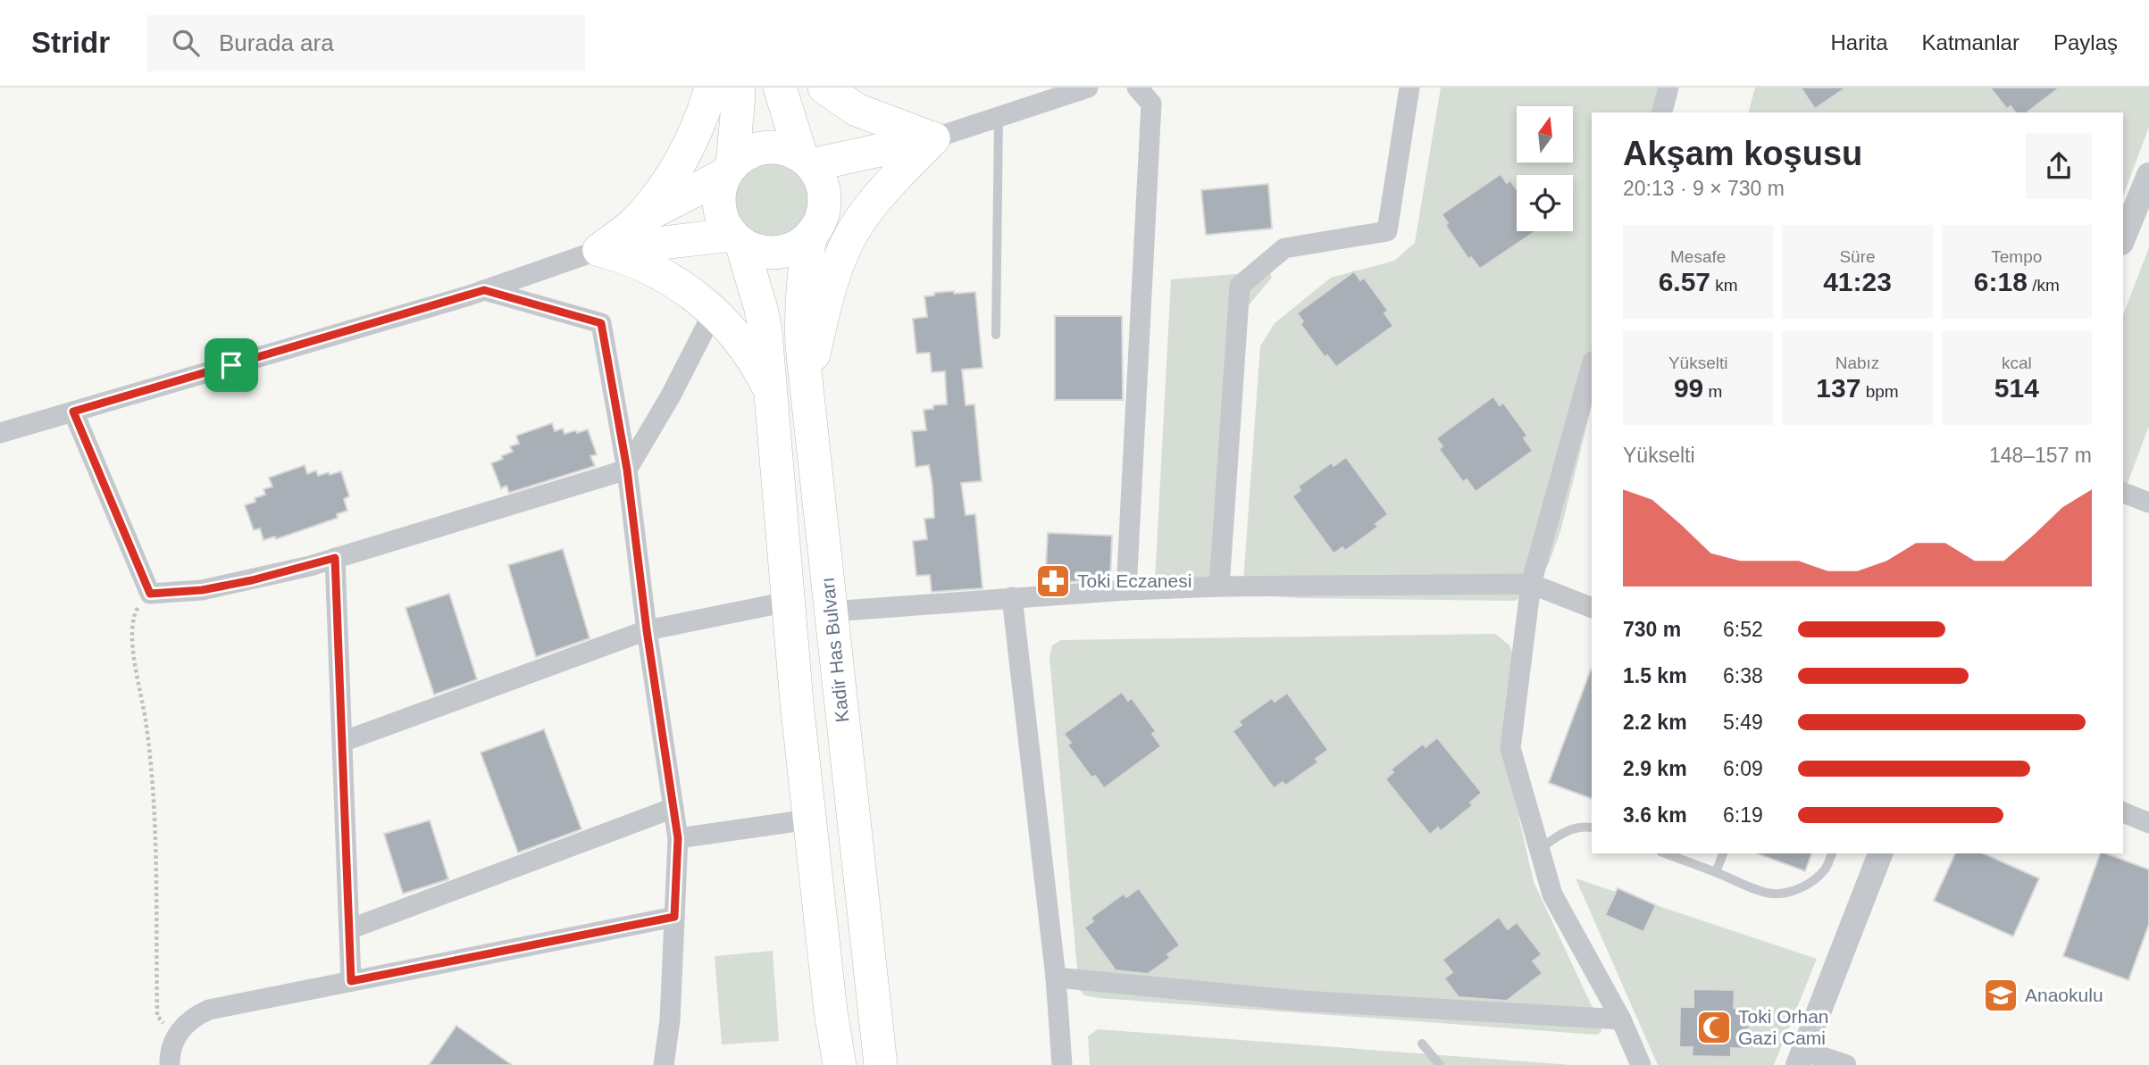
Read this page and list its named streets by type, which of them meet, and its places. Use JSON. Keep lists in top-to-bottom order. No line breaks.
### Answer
{"streets":{"highway":["Kadir Has Bulvarı"]},"places":{"pharmacy":["Toki Eczanesi"],"school or university":["Anaokulu"],"mosque":["Toki Orhan Gazi Cami"]},"north":"top","page":{"header":"Stridr","search":"Burada ara","nav":["Harita","Katmanlar","Paylaş"],"heading":["Akşam koşusu","20:13 · 9 × 730 m"],"stats":[["Mesafe","6.57 km"],["Süre","41:23"],["Tempo","6:18 /km"],["Yükselti","99 m"],["Nabız","137 bpm"],["kcal","514"]],"chart":["Yükselti","148–157 m"],"list":[{"name":"730 m","note":"6:52"},{"name":"1.5 km","note":"6:38"},{"name":"2.2 km","note":"5:49"},{"name":"2.9 km","note":"6:09"},{"name":"3.6 km","note":"6:19"}]}}
